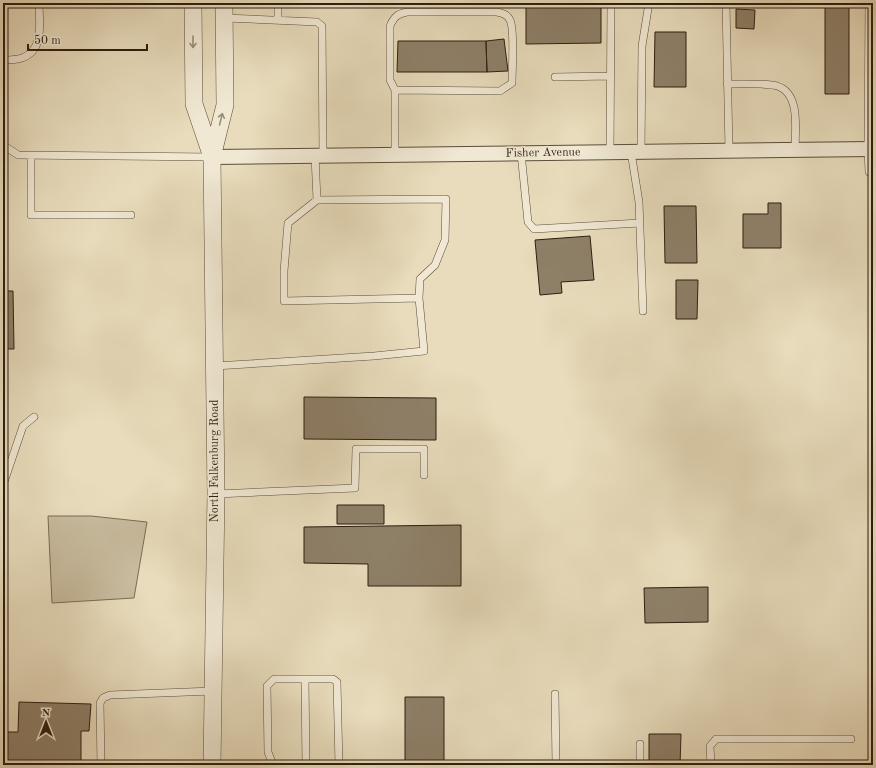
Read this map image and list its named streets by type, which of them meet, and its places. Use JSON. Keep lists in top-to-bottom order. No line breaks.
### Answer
{"streets":{"street":["Fisher Avenue","North Falkenburg Road"]},"crossings":[["Fisher Avenue","North Falkenburg Road"]],"scale_bar":"50 m","north":"top"}
